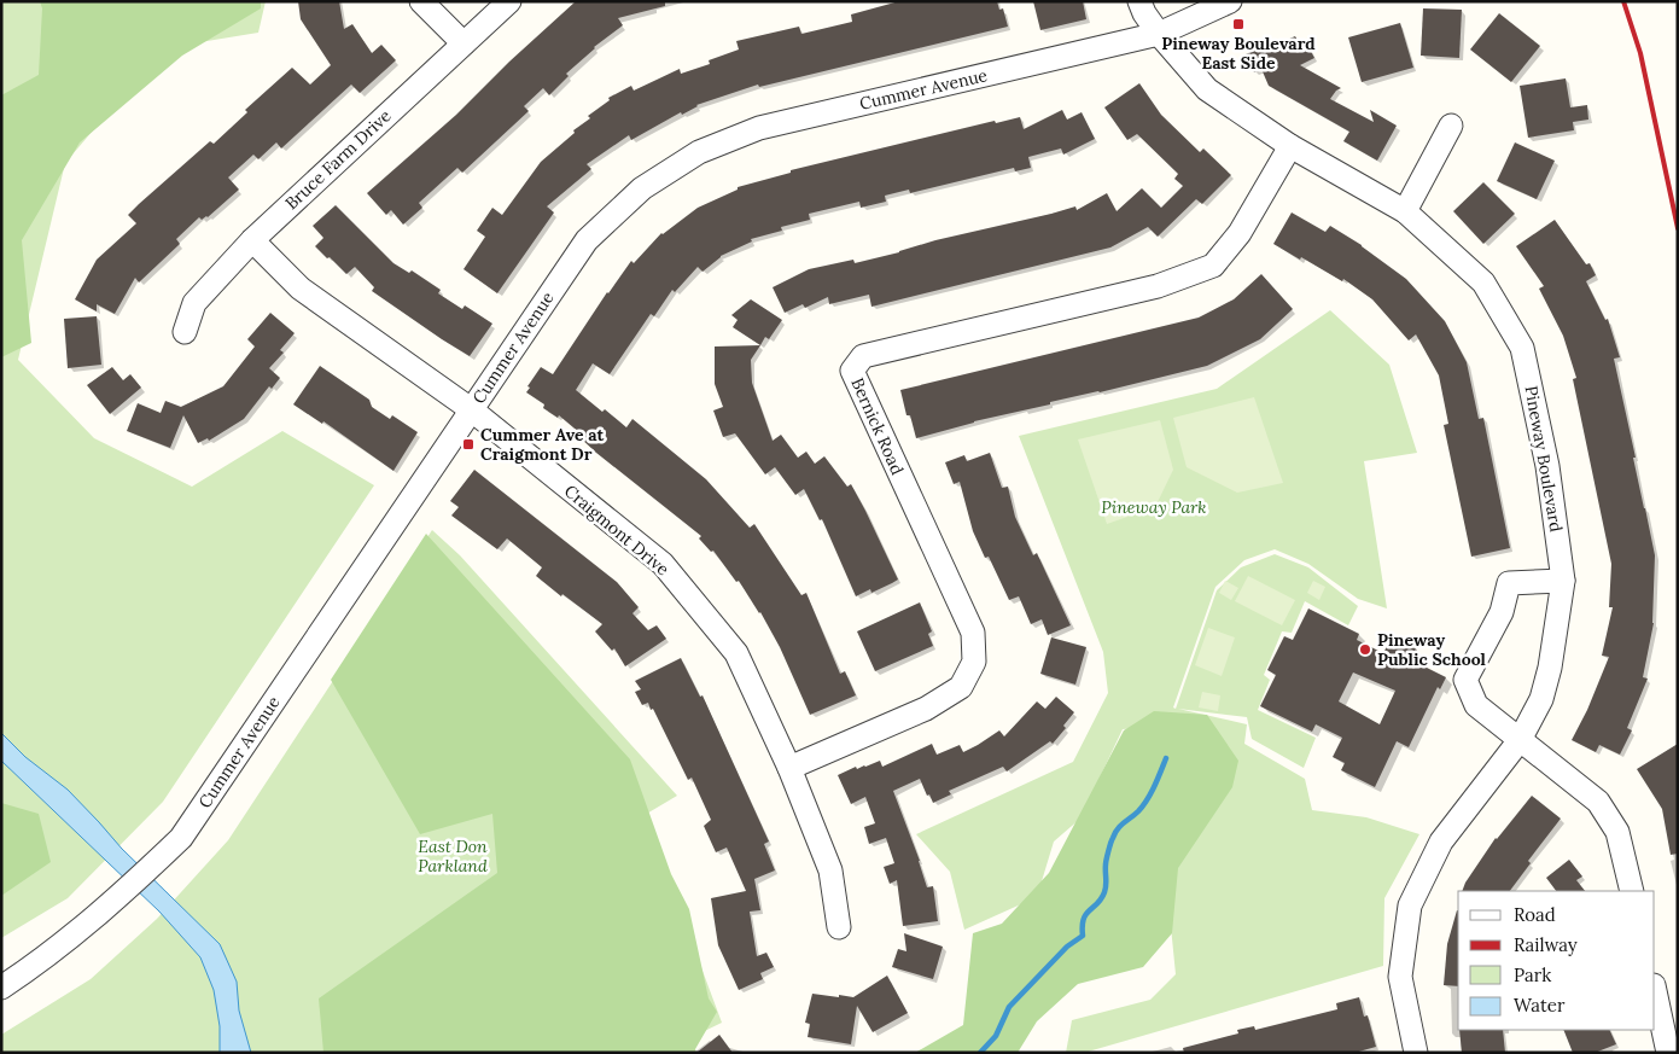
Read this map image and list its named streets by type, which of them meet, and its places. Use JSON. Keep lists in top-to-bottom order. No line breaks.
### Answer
{"streets":{"street":["Cummer Avenue","Bruce Farm Drive","Bernick Road","Pineway Boulevard","Craigmont Drive"]},"crossings":[["Cummer Avenue","Pineway Boulevard"],["Cummer Avenue","Craigmont Drive"],["Bruce Farm Drive","Craigmont Drive"],["Bernick Road","Pineway Boulevard"],["Bernick Road","Craigmont Drive"]],"parks":["Pineway Park","East Don Parkland"],"places":{"transit":["Pineway Boulevard East Side","Cummer Ave at Craigmont Dr"],"other":["Pineway Public School"]},"legend":["Road","Railway","Park","Water"]}
